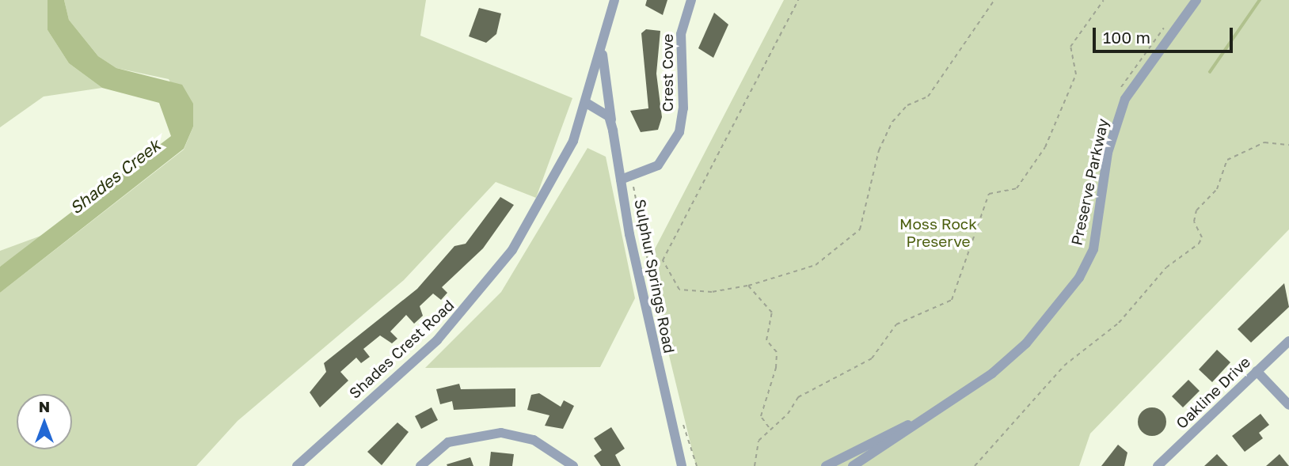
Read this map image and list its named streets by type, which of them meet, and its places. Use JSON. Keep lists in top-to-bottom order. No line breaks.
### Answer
{"streets":{"street":["Crest Cove","Preserve Parkway","Sulphur Springs Road","Shades Crest Road","Oakline Drive"]},"crossings":[["Crest Cove","Sulphur Springs Road"],["Sulphur Springs Road","Shades Crest Road"]],"water":["Shades Creek"],"parks":["Moss Rock Preserve"],"scale_bar":"100 m","north":"top"}
